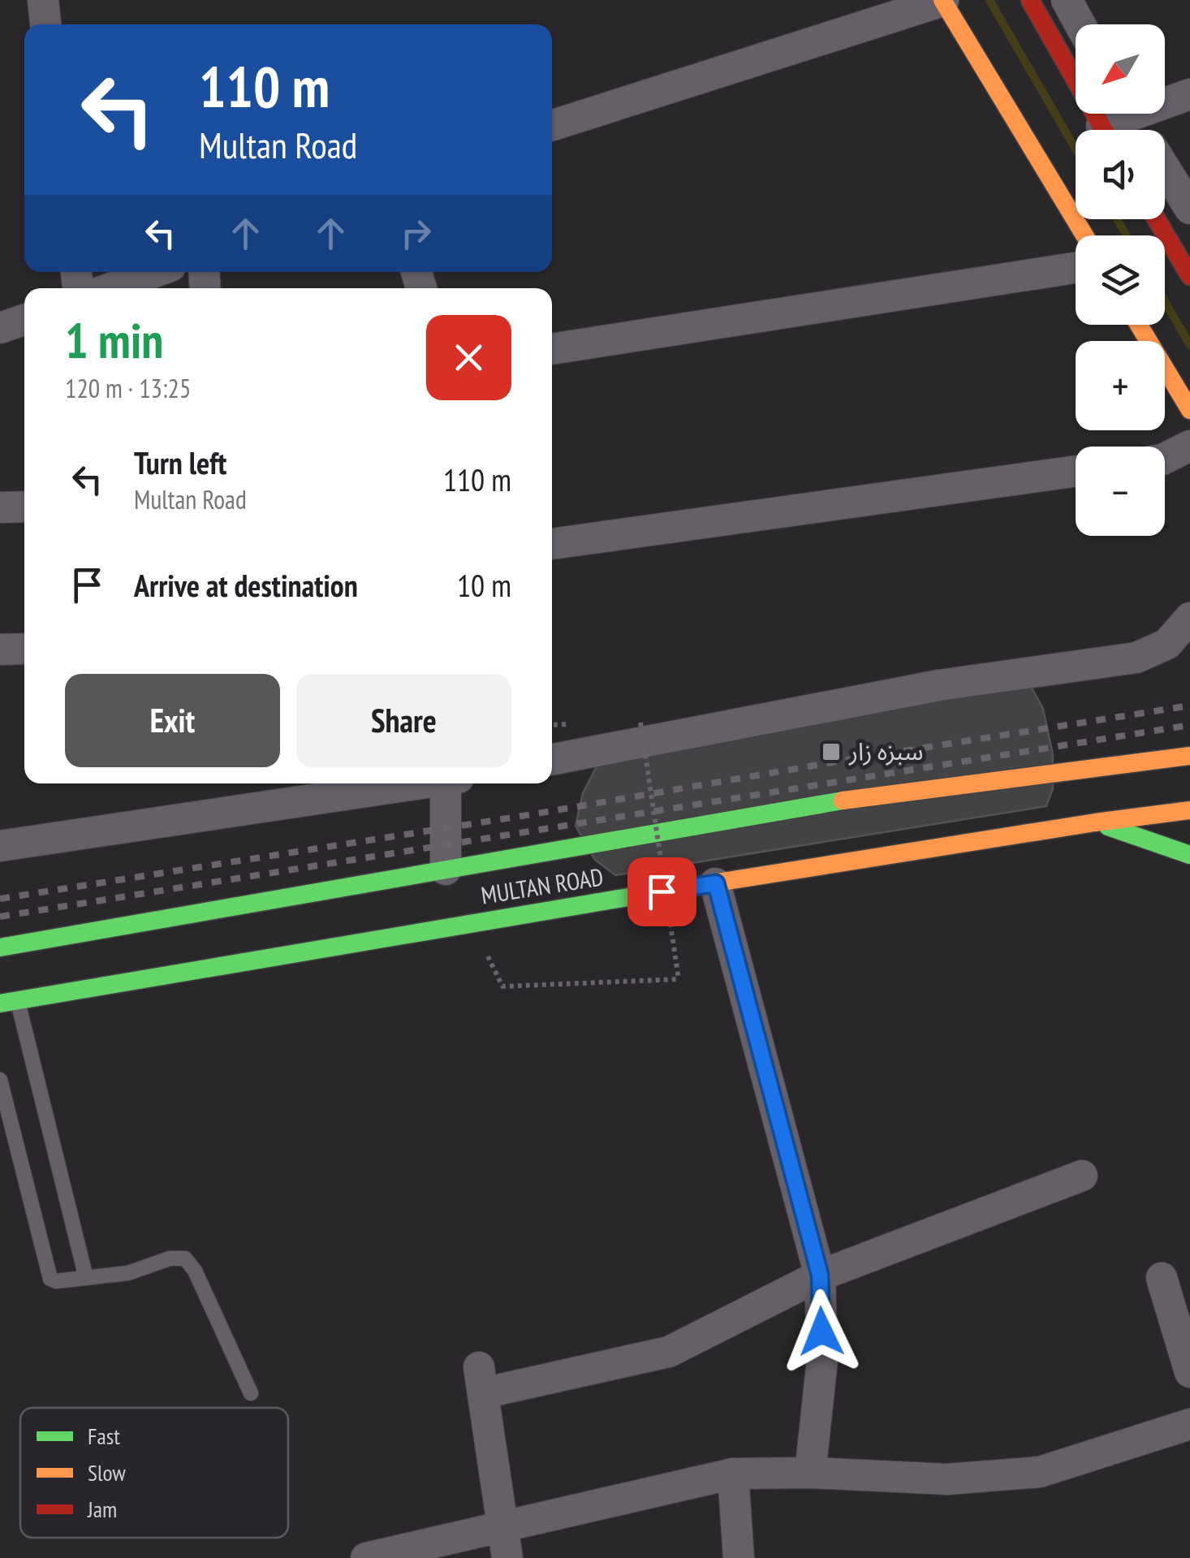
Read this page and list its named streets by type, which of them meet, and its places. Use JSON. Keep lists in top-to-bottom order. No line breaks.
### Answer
{"streets":{"main road":["MULTAN ROAD"]},"places":{"transit":["سبزہ زار"]},"legend":["Fast","Slow","Jam"],"north":"bottom left","page":{"map_buttons":["+","−"],"turn":["110 m","Multan Road"],"heading":["1 min","120 m · 13:25"],"list":[{"name":"Turn left","note":"Multan Road","value":"110 m"},{"name":"Arrive at destination","value":"10 m"}],"buttons":["Exit","Share"]}}
